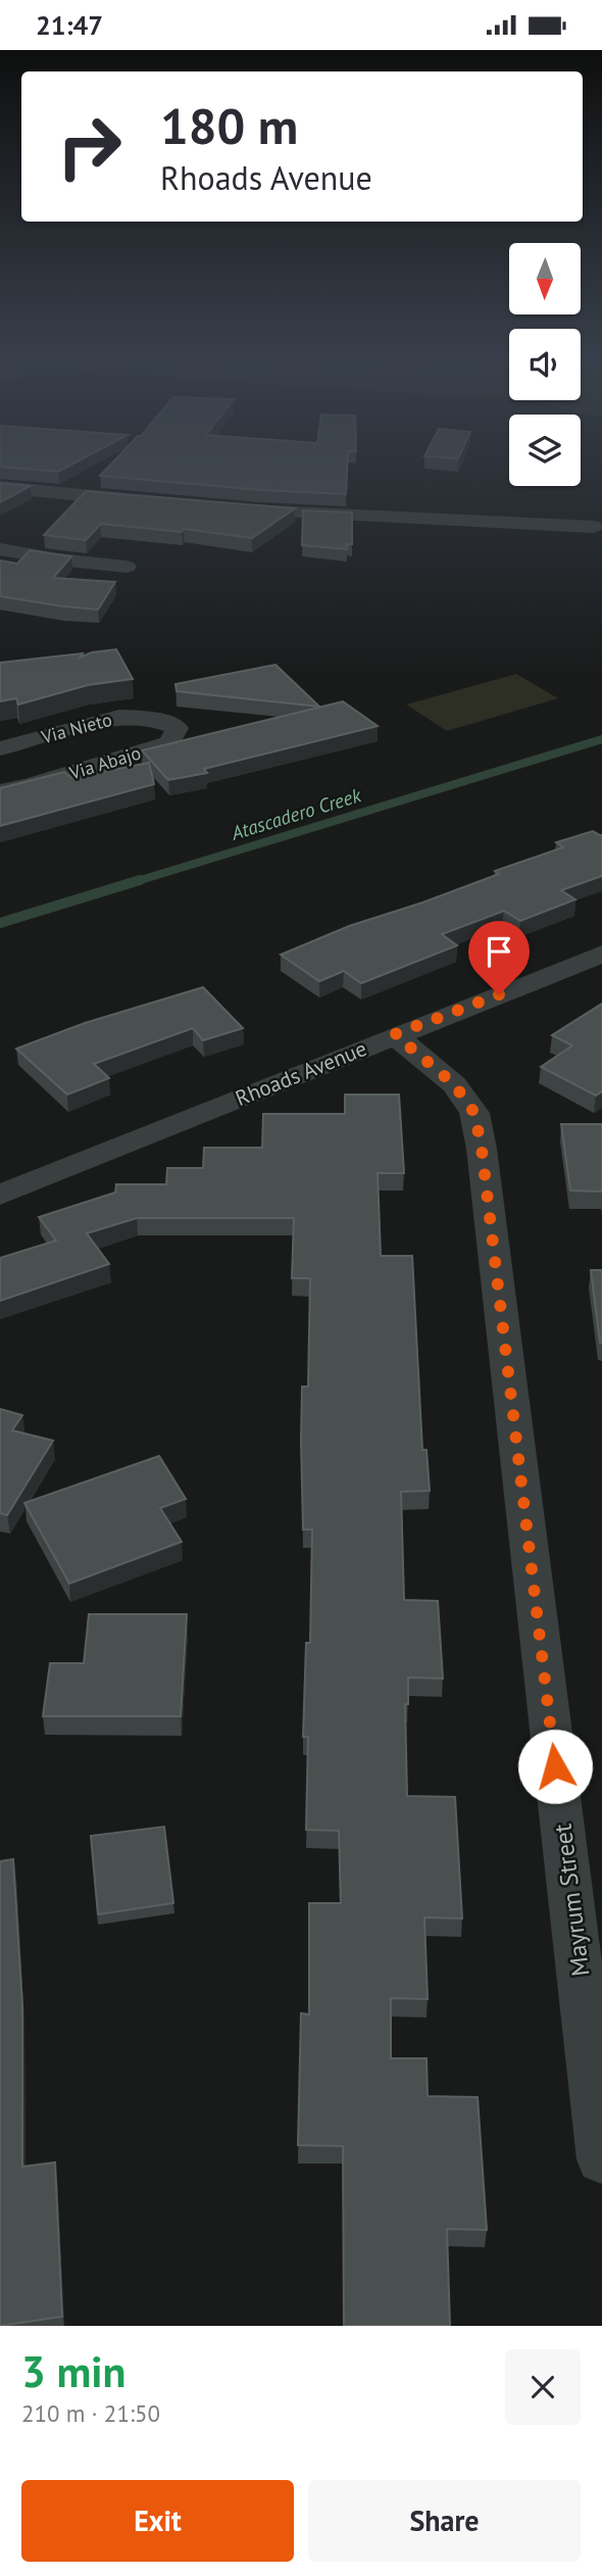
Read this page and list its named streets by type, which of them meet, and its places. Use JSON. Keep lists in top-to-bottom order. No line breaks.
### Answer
{"streets":{"street":["Via Nieto","Via Abajo","Rhoads Avenue","Mayrum Street"]},"crossings":[["Via Nieto","Via Abajo"],["Rhoads Avenue","Mayrum Street"]],"water":["Atascadero Creek"],"north":"bottom","page":{"status":"21:47","turn":["180 m","Rhoads Avenue"],"heading":["3 min","210 m · 21:50"],"buttons":["Exit","Share"]}}
